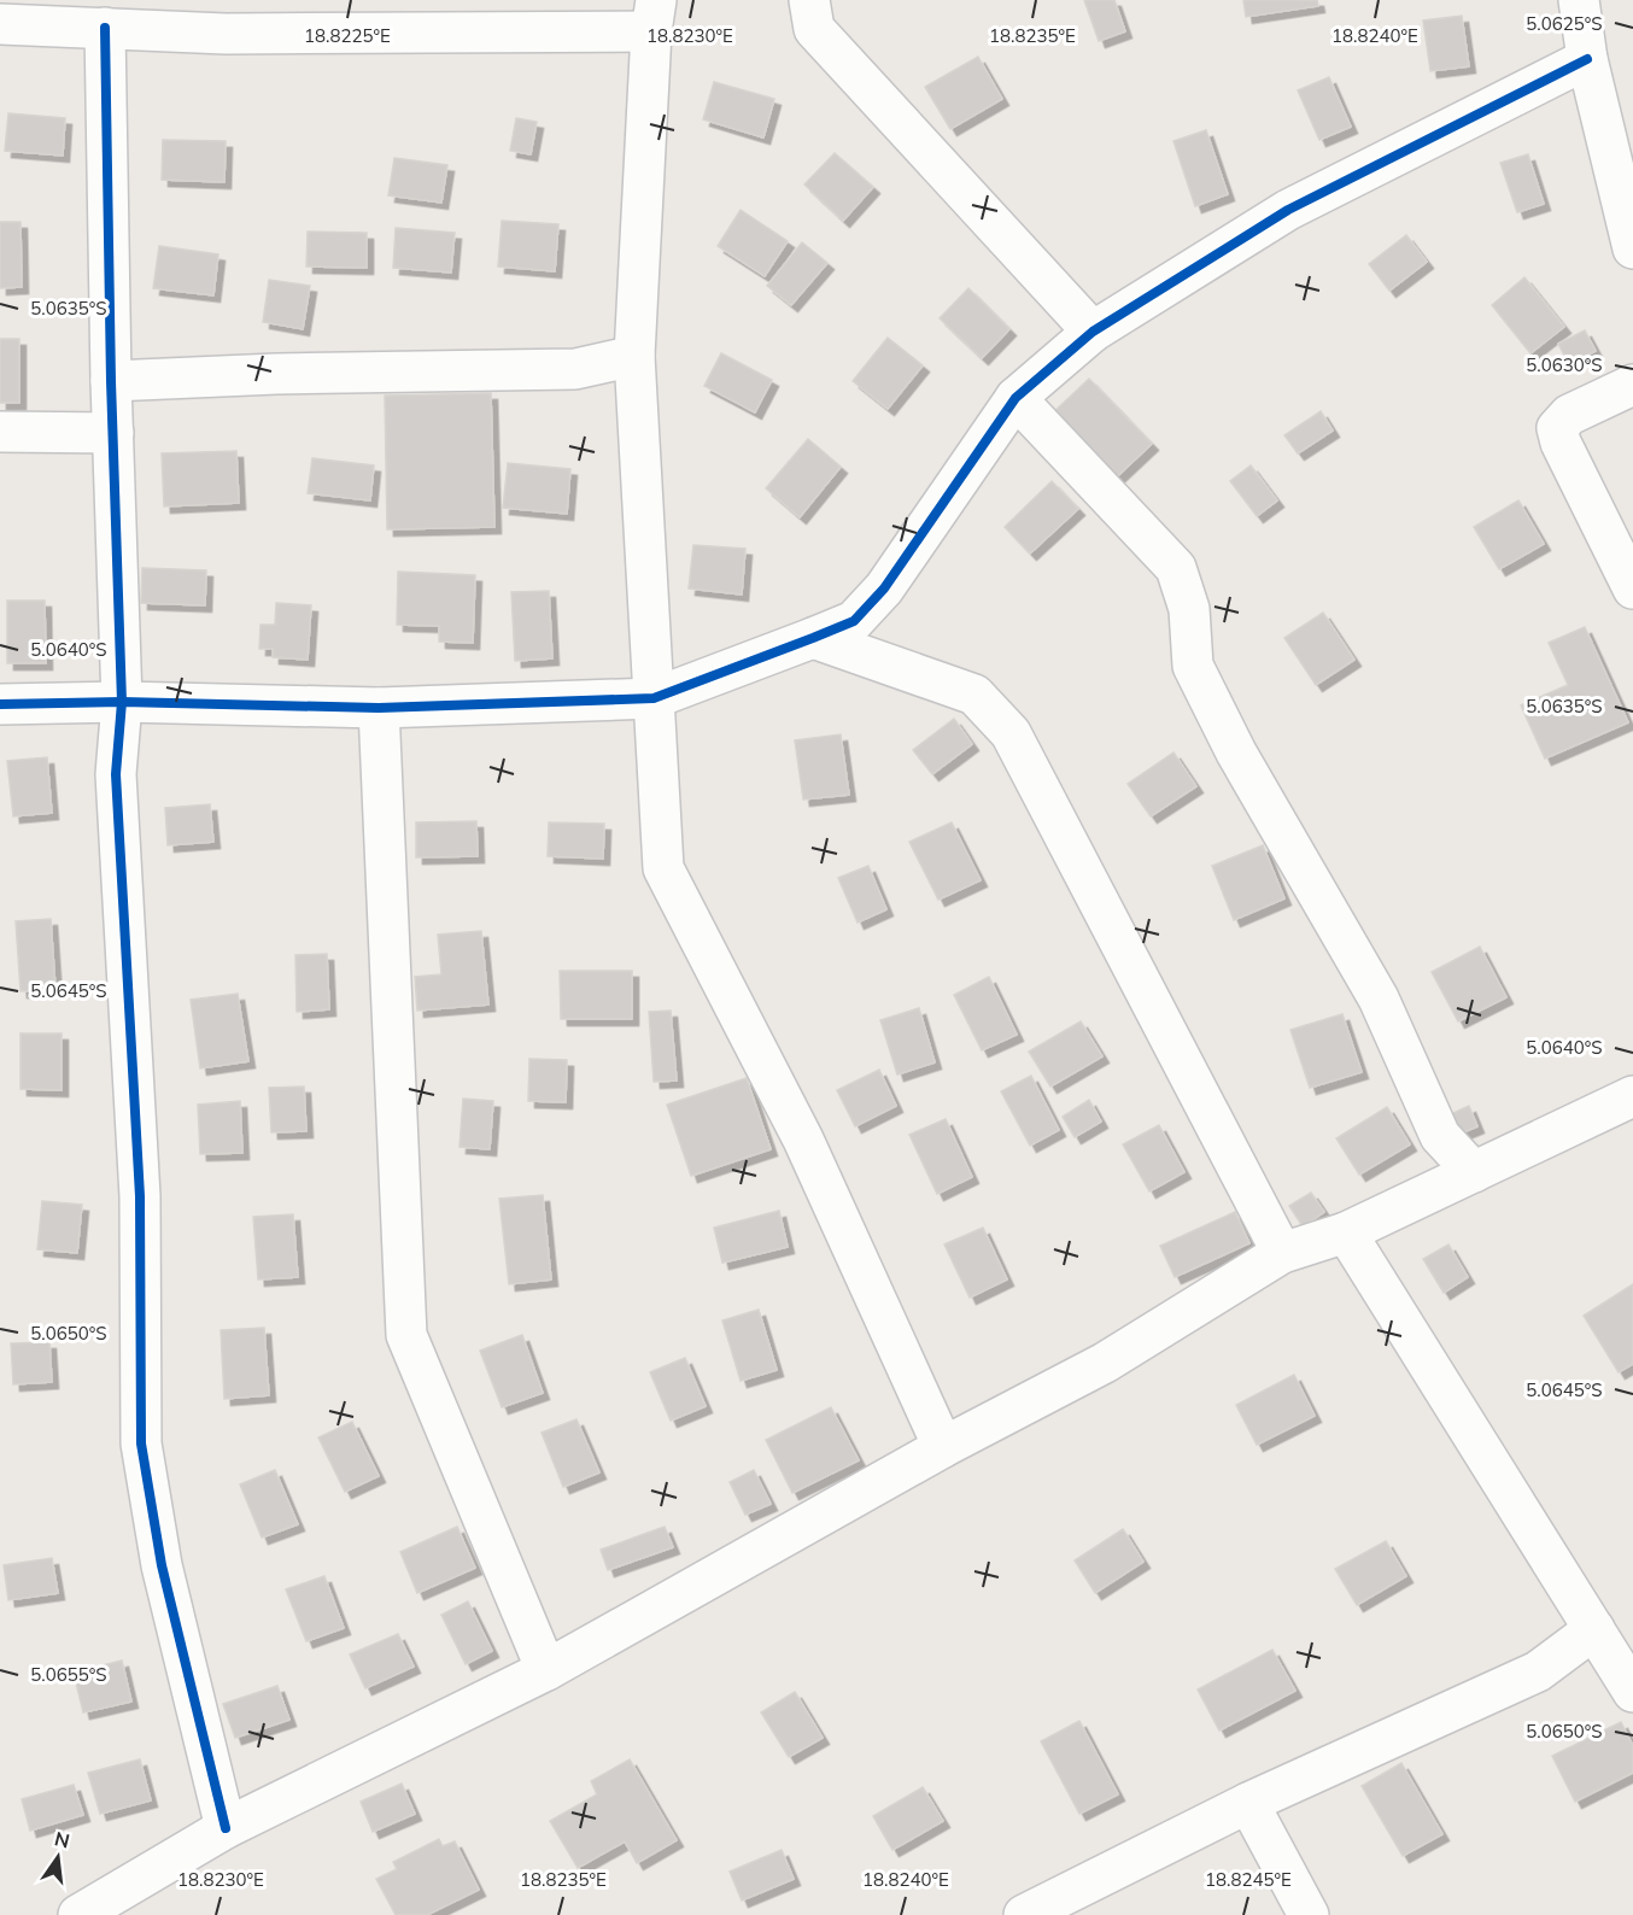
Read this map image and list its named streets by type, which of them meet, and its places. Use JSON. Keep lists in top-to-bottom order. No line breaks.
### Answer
{"north":"top","coordinates":["5.0625°S","18.8225°E","18.8230°E","18.8235°E","18.8240°E","5.0635°S","5.0630°S","5.0640°S","5.0645°S","5.0650°S","5.0655°S","18.8245°E"]}
